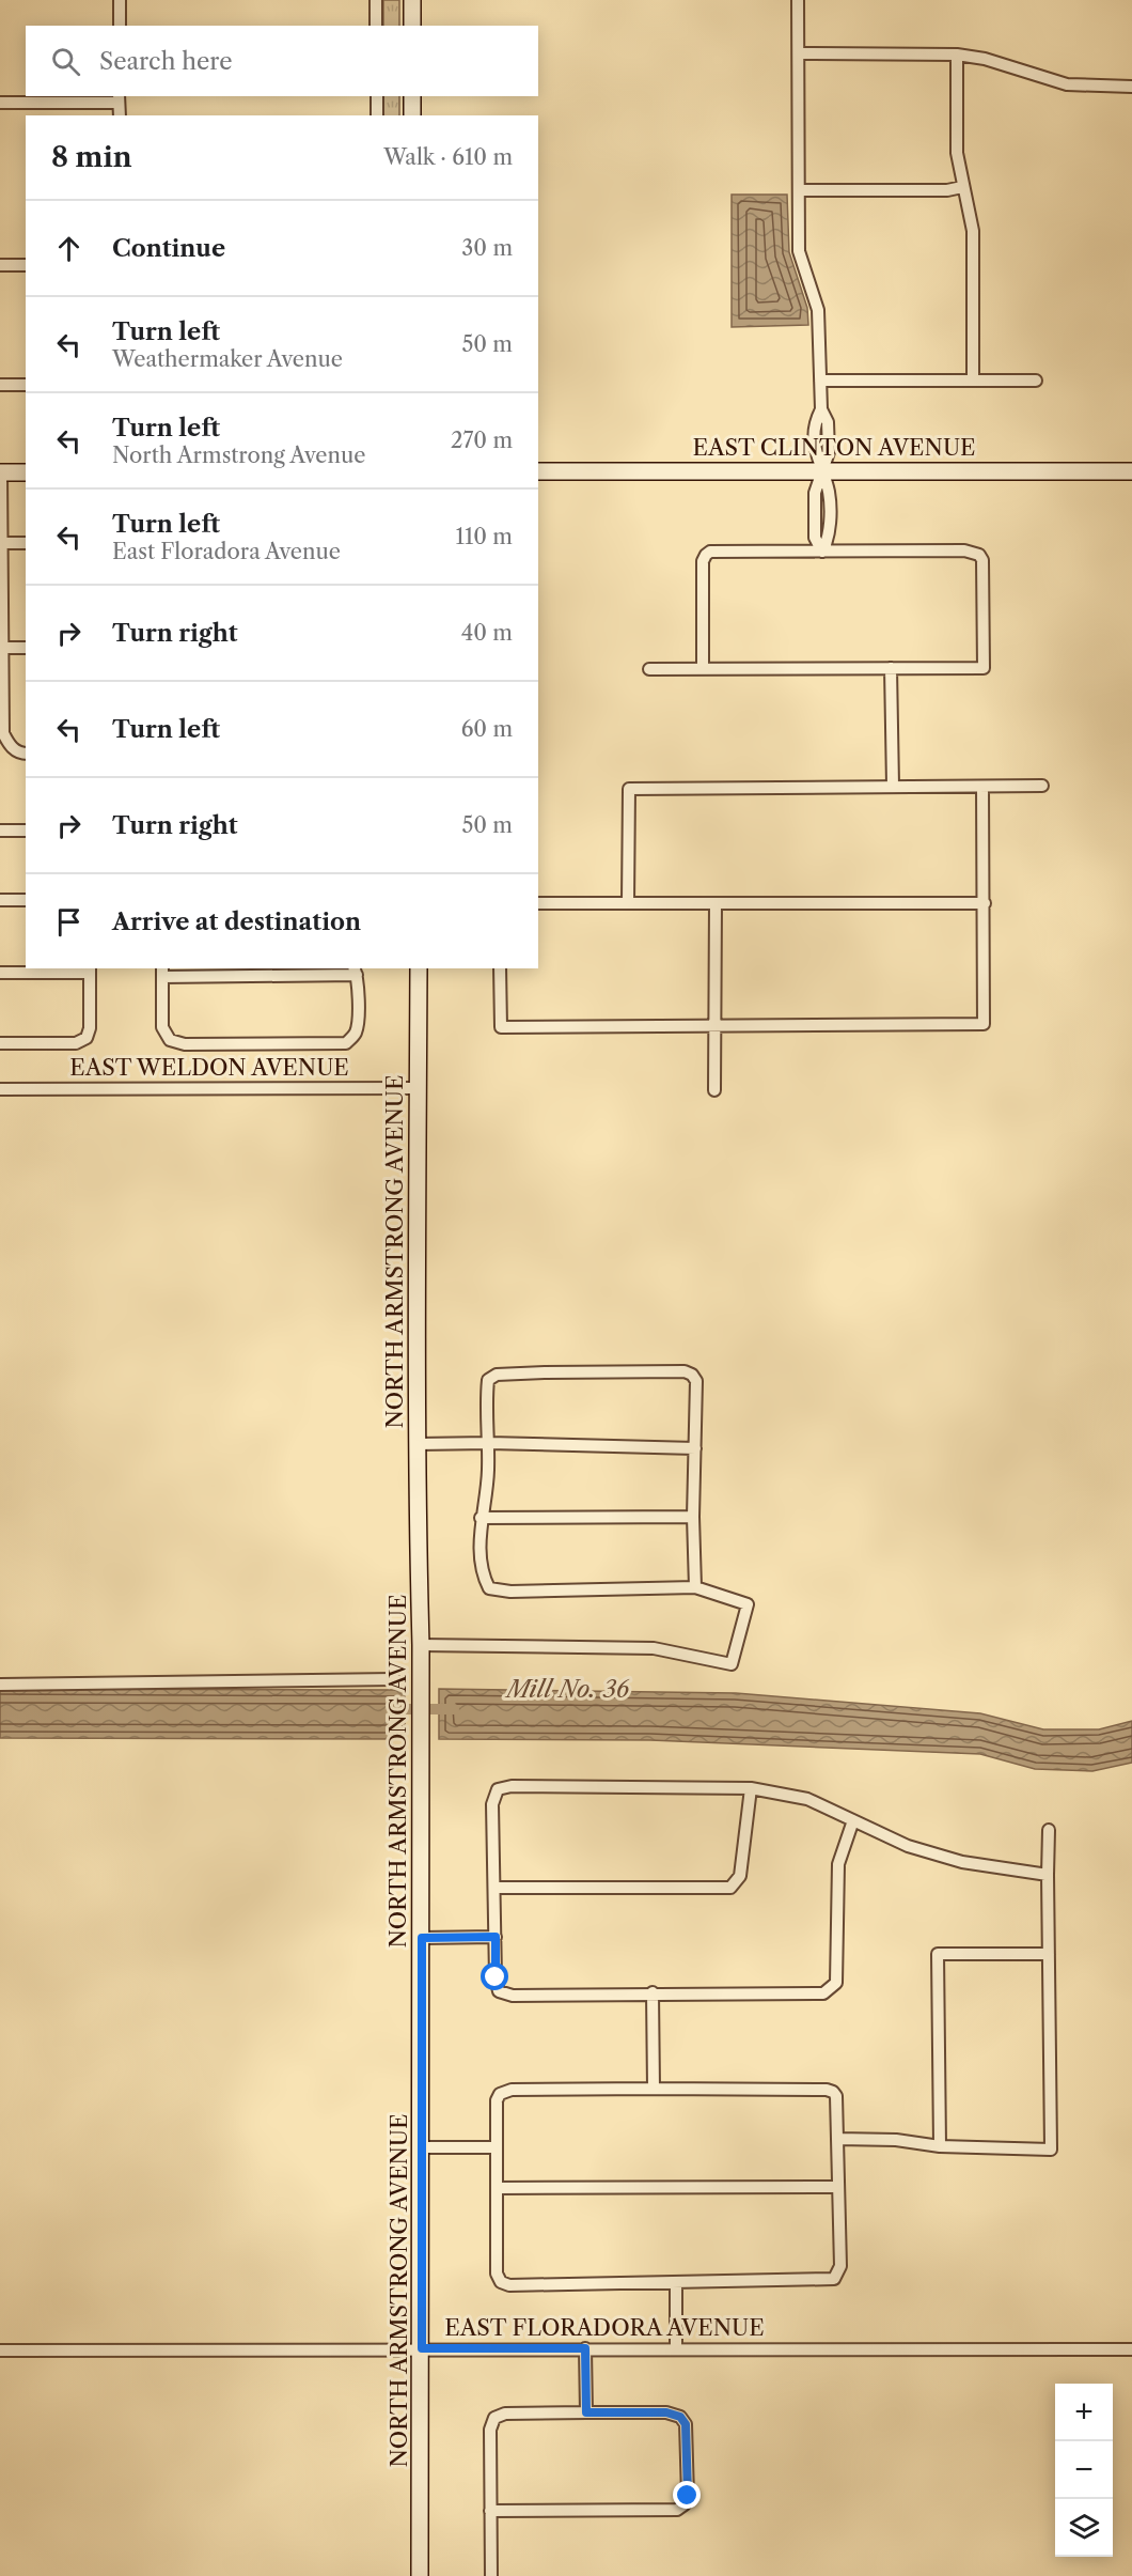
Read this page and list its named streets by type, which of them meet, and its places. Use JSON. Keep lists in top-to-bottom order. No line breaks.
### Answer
{"streets":{"street":["EAST CLINTON AVENUE","EAST WELDON AVENUE","NORTH ARMSTRONG AVENUE","EAST FLORADORA AVENUE"]},"crossings":[["EAST WELDON AVENUE","NORTH ARMSTRONG AVENUE"],["NORTH ARMSTRONG AVENUE","EAST FLORADORA AVENUE"]],"water":["Mill No. 36"],"page":{"search":"Search here","heading":["8 min","Walk · 610 m"],"list":[["Continue","30 m"],["Turn left","Weathermaker Avenue","50 m"],["Turn left","North Armstrong Avenue","270 m"],["Turn left","East Floradora Avenue","110 m"],["Turn right","40 m"],["Turn left","60 m"],["Turn right","50 m"],"Arrive at destination"],"map_buttons":["+","−"]}}
